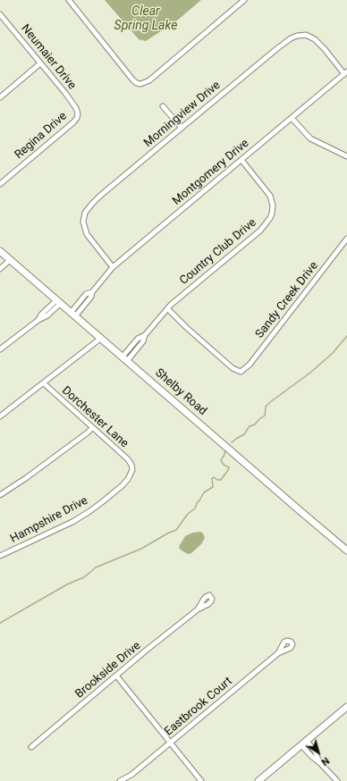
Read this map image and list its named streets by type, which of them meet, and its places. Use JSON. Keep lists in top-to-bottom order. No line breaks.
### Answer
{"streets":{"street":["Neumaier Drive","Morningview Drive","Regina Drive","Montgomery Drive","Country Club Drive","Sandy Creek Drive","Shelby Road","Dorchester Lane","Hampshire Drive","Brookside Drive","Eastbrook Court"]},"crossings":[["Neumaier Drive","Regina Drive"],["Morningview Drive","Montgomery Drive"],["Montgomery Drive","Country Club Drive"],["Montgomery Drive","Shelby Road"],["Country Club Drive","Sandy Creek Drive"],["Country Club Drive","Shelby Road"],["Dorchester Lane","Hampshire Drive"]],"water":["Clear Spring Lake"],"north":"bottom right"}
